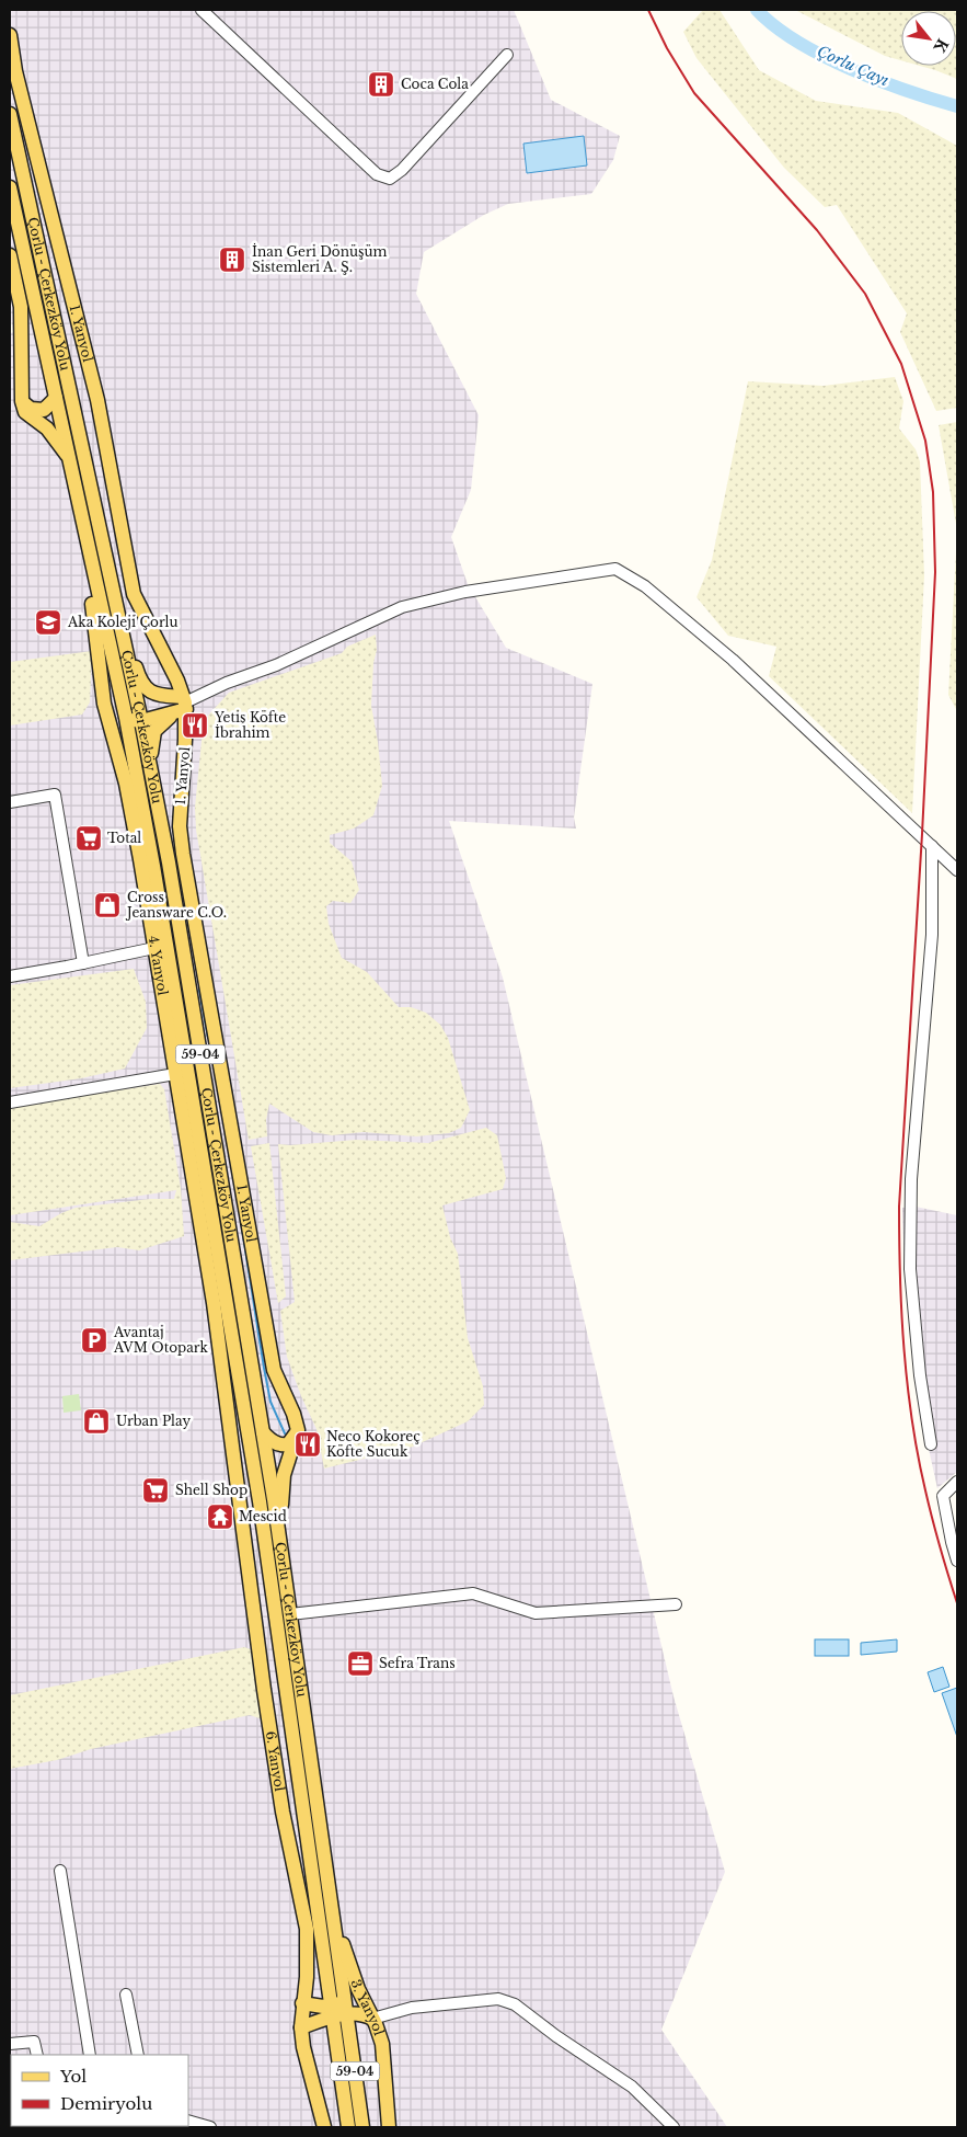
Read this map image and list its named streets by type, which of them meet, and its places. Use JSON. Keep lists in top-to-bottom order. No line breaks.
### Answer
{"streets":{"main road":["Çorlu - Çerkezköy Yolu","1. Yanyol","4. Yanyol","59-04","6. Yanyol","3. Yanyol"]},"crossings":[["Çorlu - Çerkezköy Yolu","4. Yanyol"],["Çorlu - Çerkezköy Yolu","3. Yanyol"],["4. Yanyol","6. Yanyol"]],"water":["Çorlu Çayı"],"places":{"building":["Coca Cola","İnan Geri Dönüşüm Sistemleri A. Ş."],"school or university":["Aka Koleji Çorlu"],"restaurant":["Yetiş Köfte İbrahim","Neco Kokoreç Köfte Sucuk"],"supermarket":["Total","Shell Shop"],"shop":["Cross Jeansware C.O.","Urban Play"],"parking":["Avantaj AVM Otopark"],"temple":["Mescid"],"office":["Sefra Trans"]},"legend":["Yol","Demiryolu"],"north":"bottom right"}
